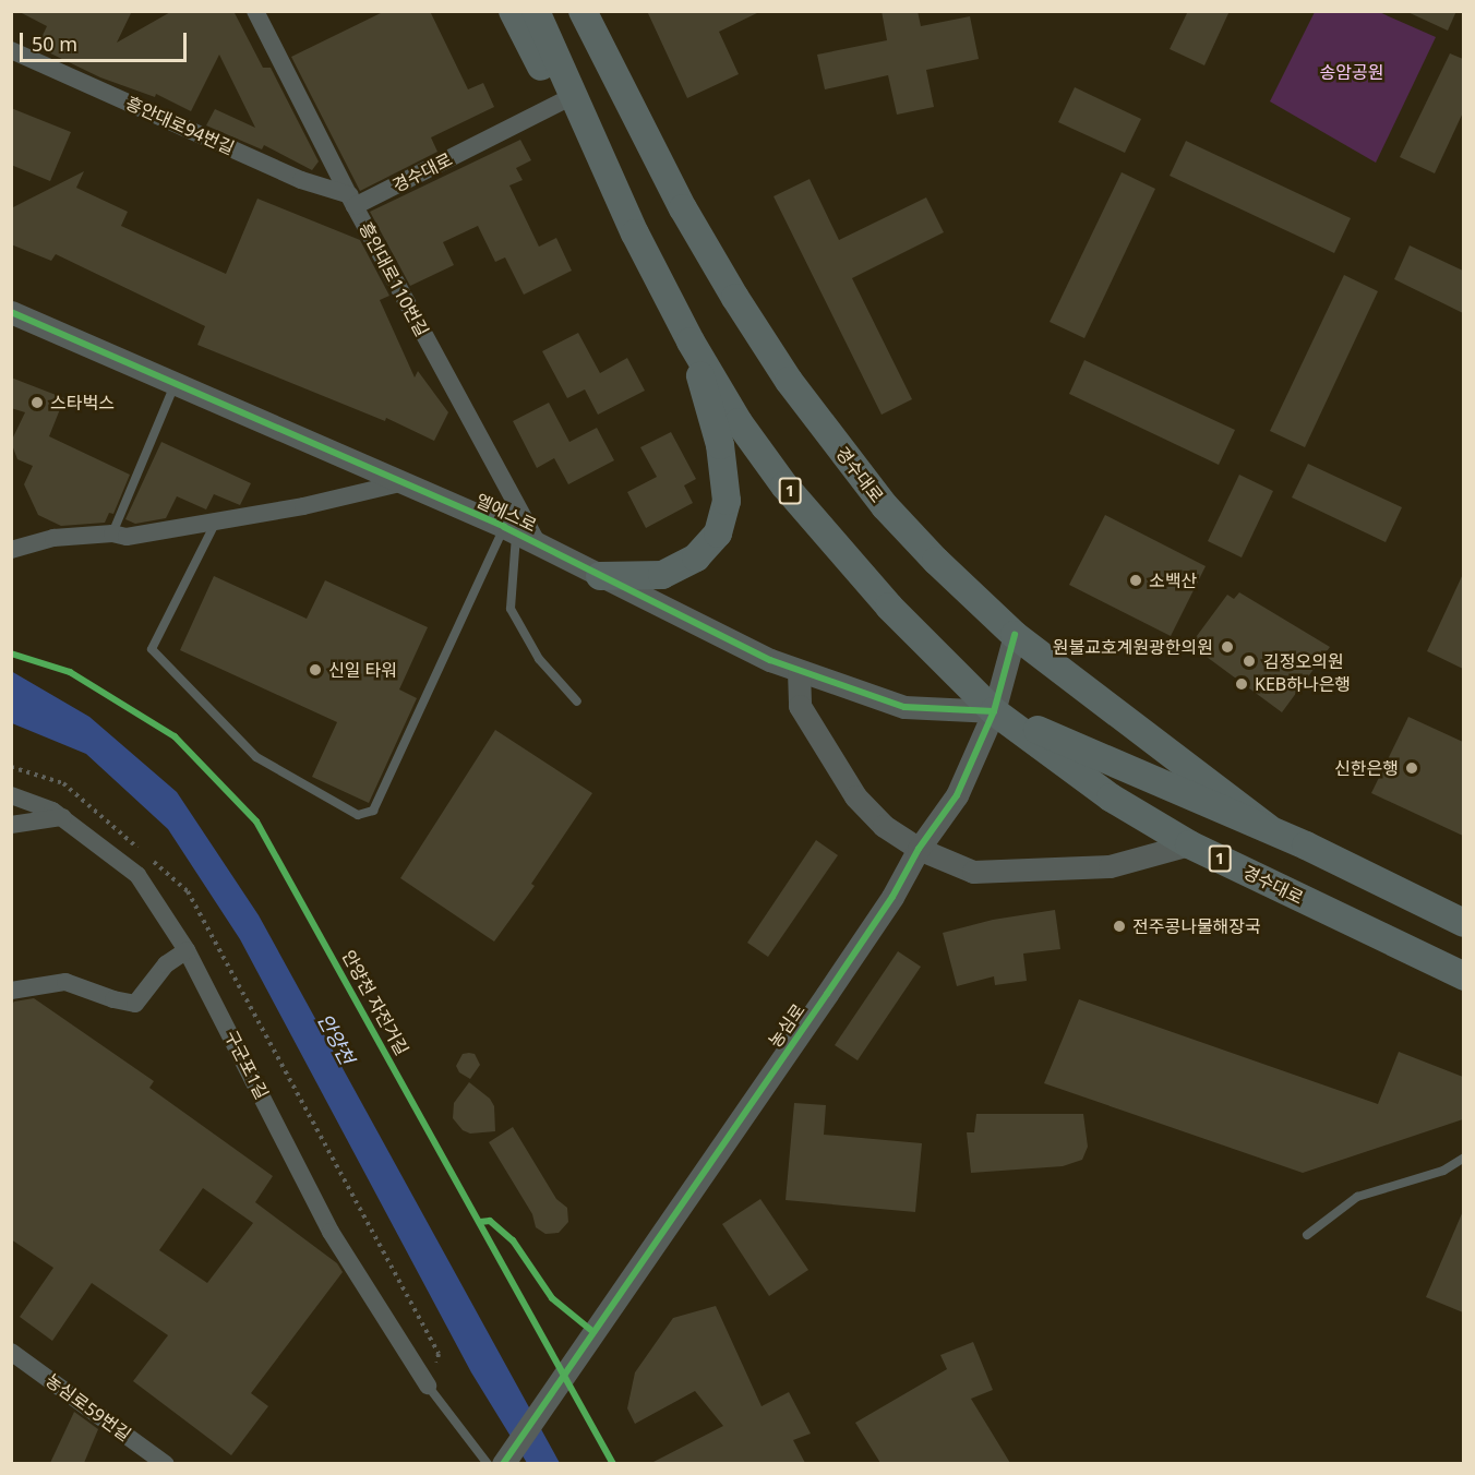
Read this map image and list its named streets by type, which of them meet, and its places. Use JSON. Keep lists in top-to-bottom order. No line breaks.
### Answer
{"streets":{"main road":["경수대로","1"],"street":["흥안대로94번길","흥안대로110번길","엘에스로","농심로","구군포1길","농심로59번길"],"cycle path":["안양천 자전거길"]},"crossings":[["흥안대로94번길","경수대로"],["흥안대로94번길","흥안대로110번길"],["경수대로","흥안대로110번길"],["경수대로","엘에스로"],["경수대로","농심로"],["흥안대로110번길","엘에스로"],["엘에스로","농심로"]],"water":["안양천"],"parks":["송암공원"],"places":["스타벅스","소백산","원불교호계원광한의원","김정오의원","신일 타워","KEB하나은행","신한은행","전주콩나물해장국"],"scale_bar":"50 m"}
